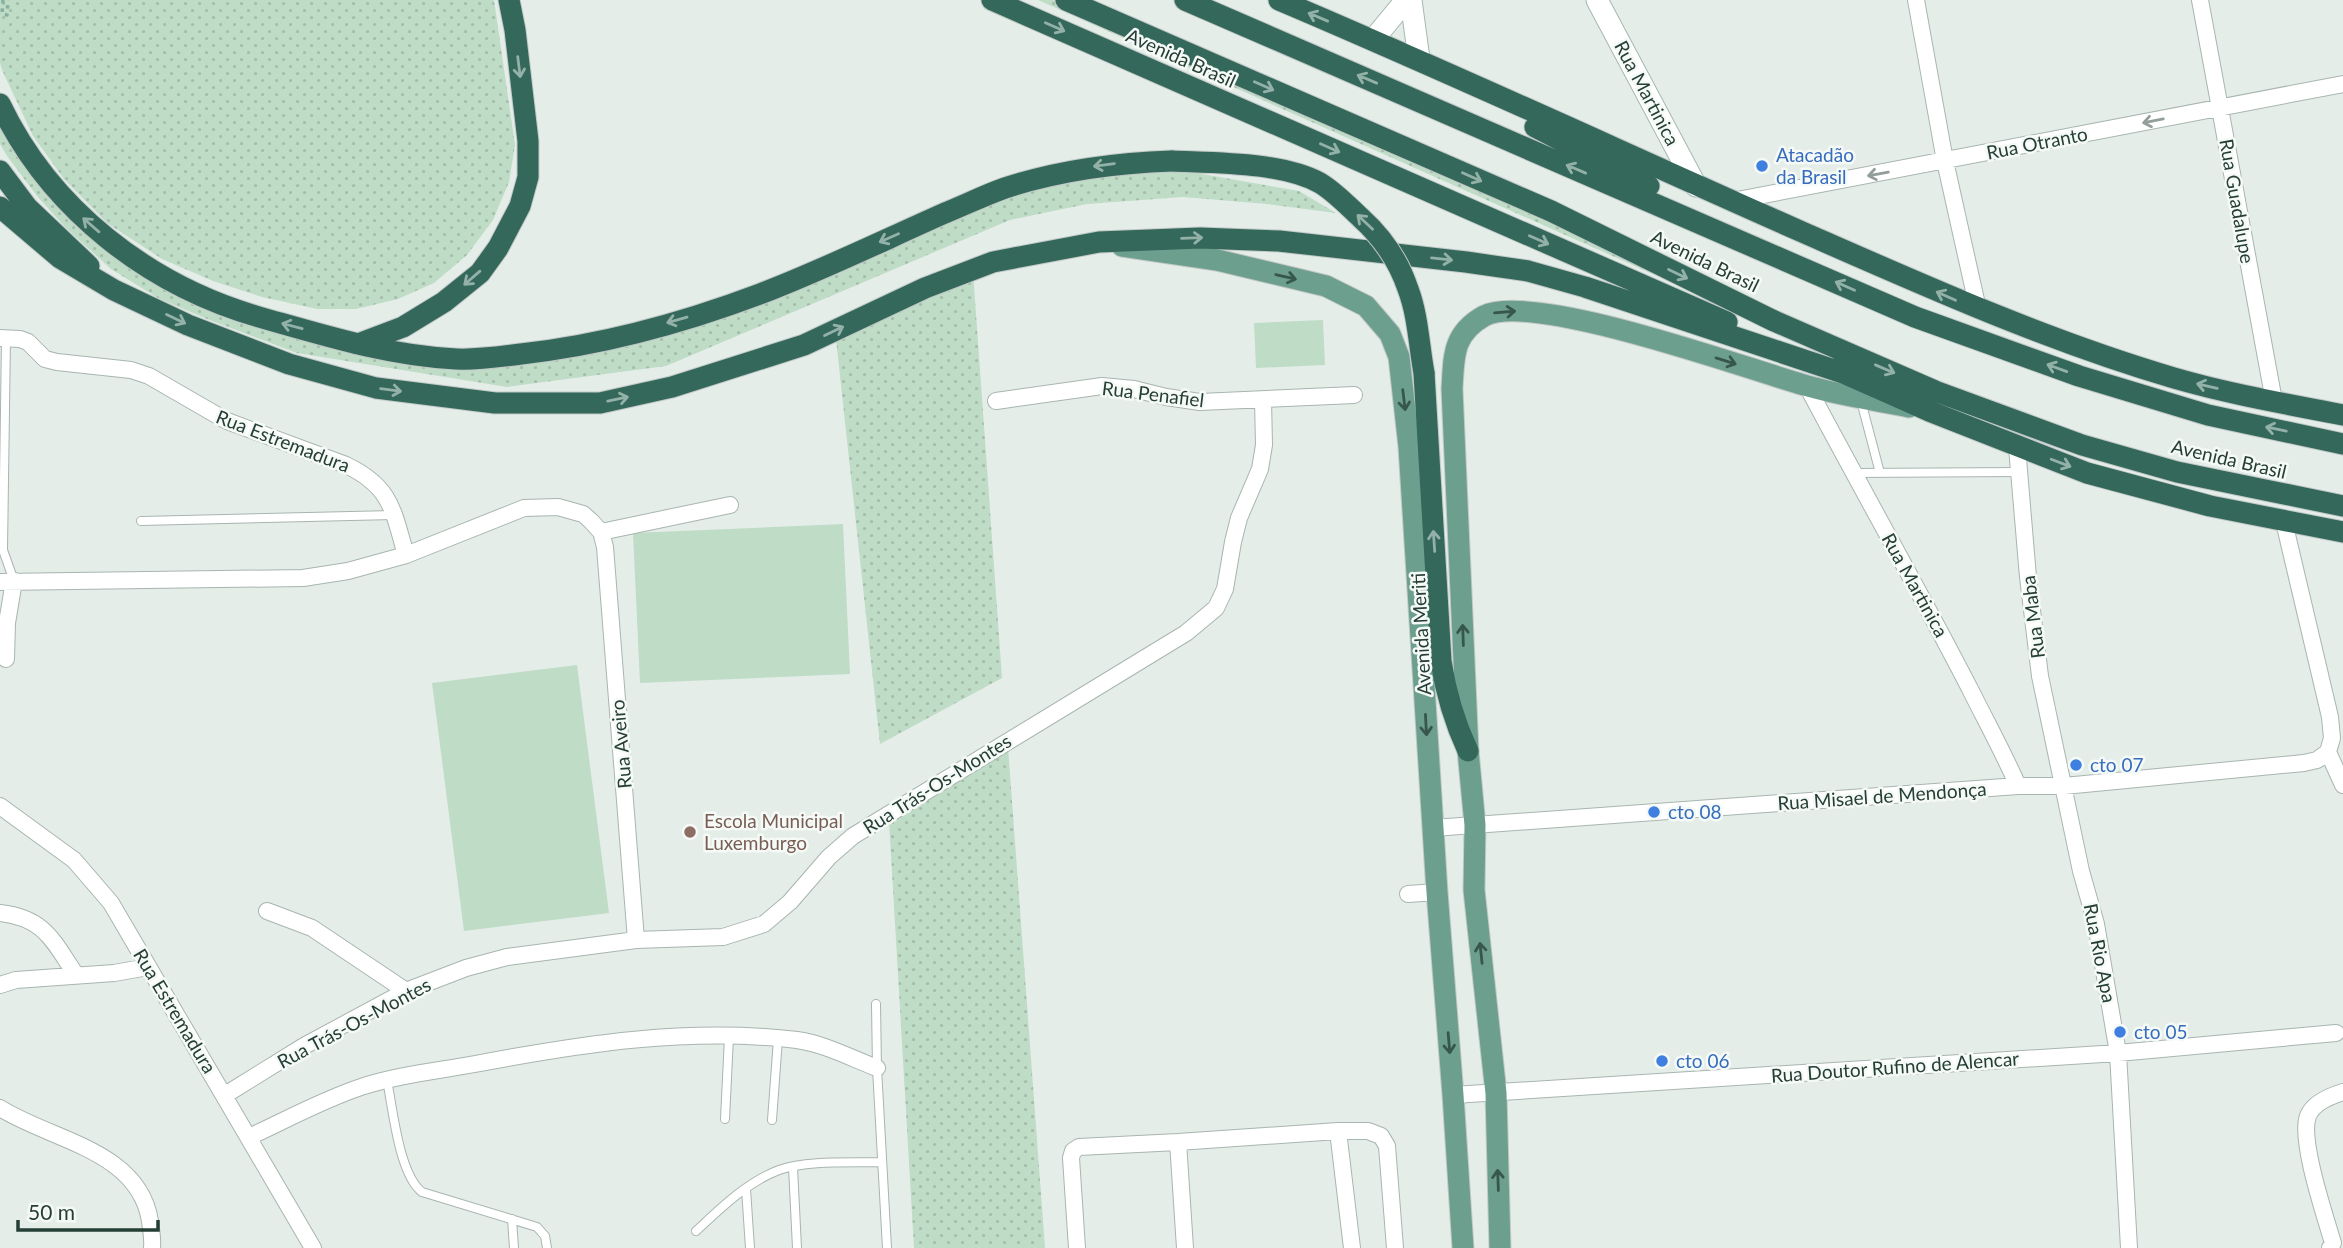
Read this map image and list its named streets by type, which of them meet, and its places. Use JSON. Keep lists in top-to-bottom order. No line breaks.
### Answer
{"streets":{"highway":["Avenida Brasil"],"main road":["Avenida Meriti"],"street":["Rua Martinica","Rua Otranto","Rua Guadalupe","Rua Penafiel","Rua Estremadura","Rua Maba","Rua Aveiro","Rua Trás-Os-Montes","Rua Misael de Mendonça","Rua Rio Apa","Rua Doutor Rufino de Alencar"]},"crossings":[["Avenida Brasil","Rua Martinica"],["Avenida Brasil","Rua Maba"],["Rua Martinica","Rua Misael de Mendonça"],["Rua Otranto","Rua Guadalupe"],["Rua Penafiel","Rua Trás-Os-Montes"],["Rua Estremadura","Rua Trás-Os-Montes"],["Rua Maba","Rua Misael de Mendonça"],["Rua Maba","Rua Rio Apa"],["Avenida Meriti","Rua Misael de Mendonça"],["Avenida Meriti","Rua Doutor Rufino de Alencar"],["Rua Aveiro","Rua Trás-Os-Montes"],["Rua Misael de Mendonça","Rua Rio Apa"],["Rua Rio Apa","Rua Doutor Rufino de Alencar"]],"one_way":["Rua Otranto","Avenida Meriti"],"places":["Atacadão da Brasil","cto 07","cto 08","Escola Municipal Luxemburgo","cto 05","cto 06"],"scale_bar":"50 m"}
